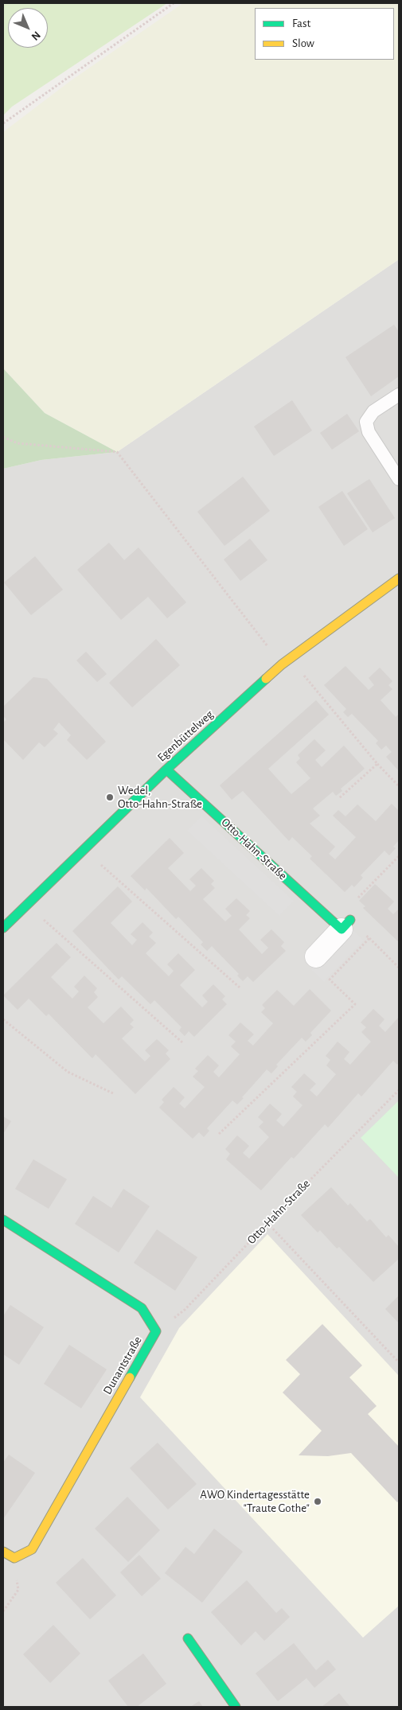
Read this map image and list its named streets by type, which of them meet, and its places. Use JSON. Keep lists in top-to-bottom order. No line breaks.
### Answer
{"streets":{"street":["Egenbüttelweg","Otto-Hahn-Straße","Dunantstraße"]},"crossings":[["Egenbüttelweg","Otto-Hahn-Straße"],["Otto-Hahn-Straße","Dunantstraße"]],"places":["Wedel, Otto-Hahn-Straße","AWO Kindertagesstätte \"Traute Gothe\""],"legend":["Fast","Slow"],"north":"bottom right"}
